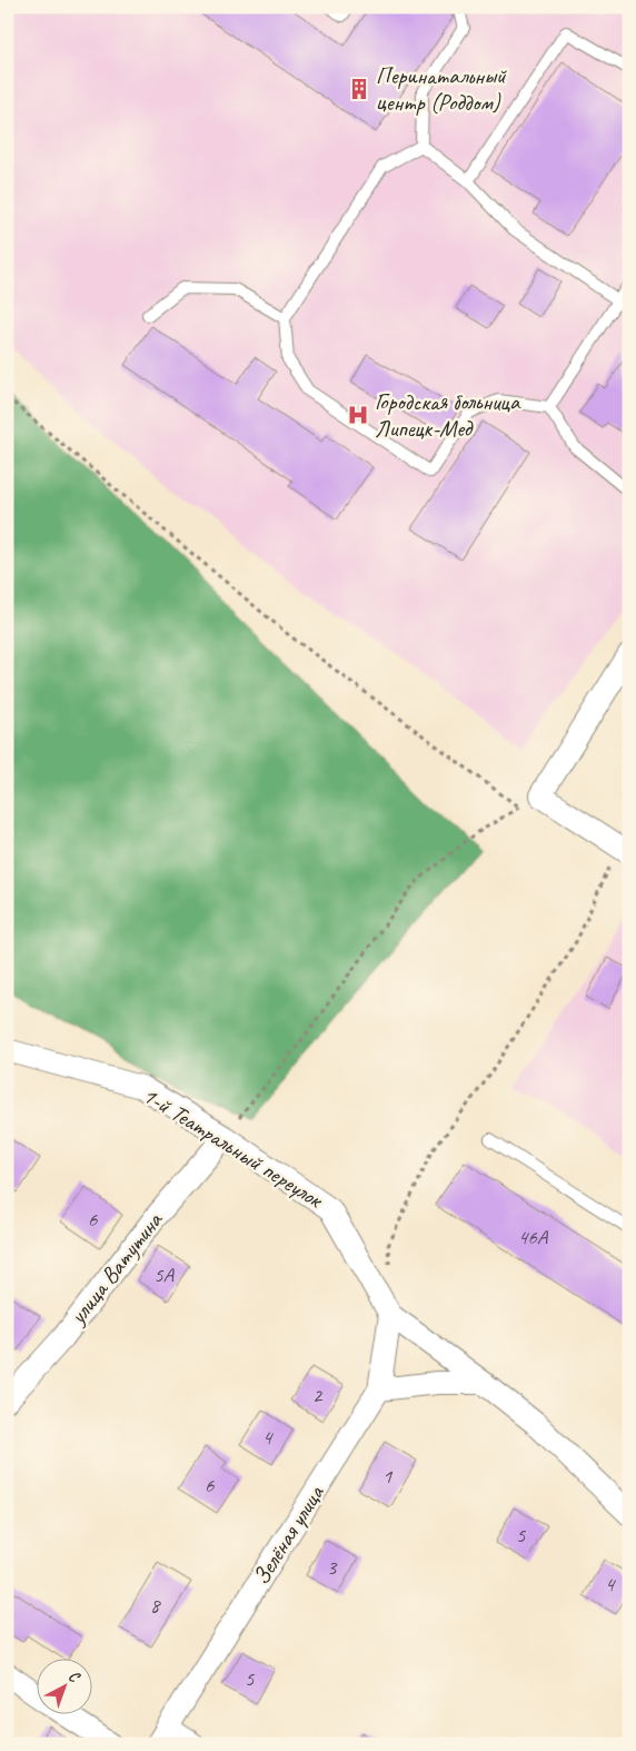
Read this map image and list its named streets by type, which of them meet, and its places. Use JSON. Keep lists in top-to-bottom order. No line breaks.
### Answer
{"streets":{"street":["1-й Театральный переулок","улица Ватутина","Зелёная улица"]},"crossings":[["1-й Театральный переулок","улица Ватутина"],["1-й Театральный переулок","Зелёная улица"]],"places":{"building":["Перинатальный центр (Роддом)"],"hospital":["Городская больница Липецк-Мед"]},"house_numbers":["6","46А","5А","2","4","1","6","5","3","4","8","5"],"north":"top right"}
